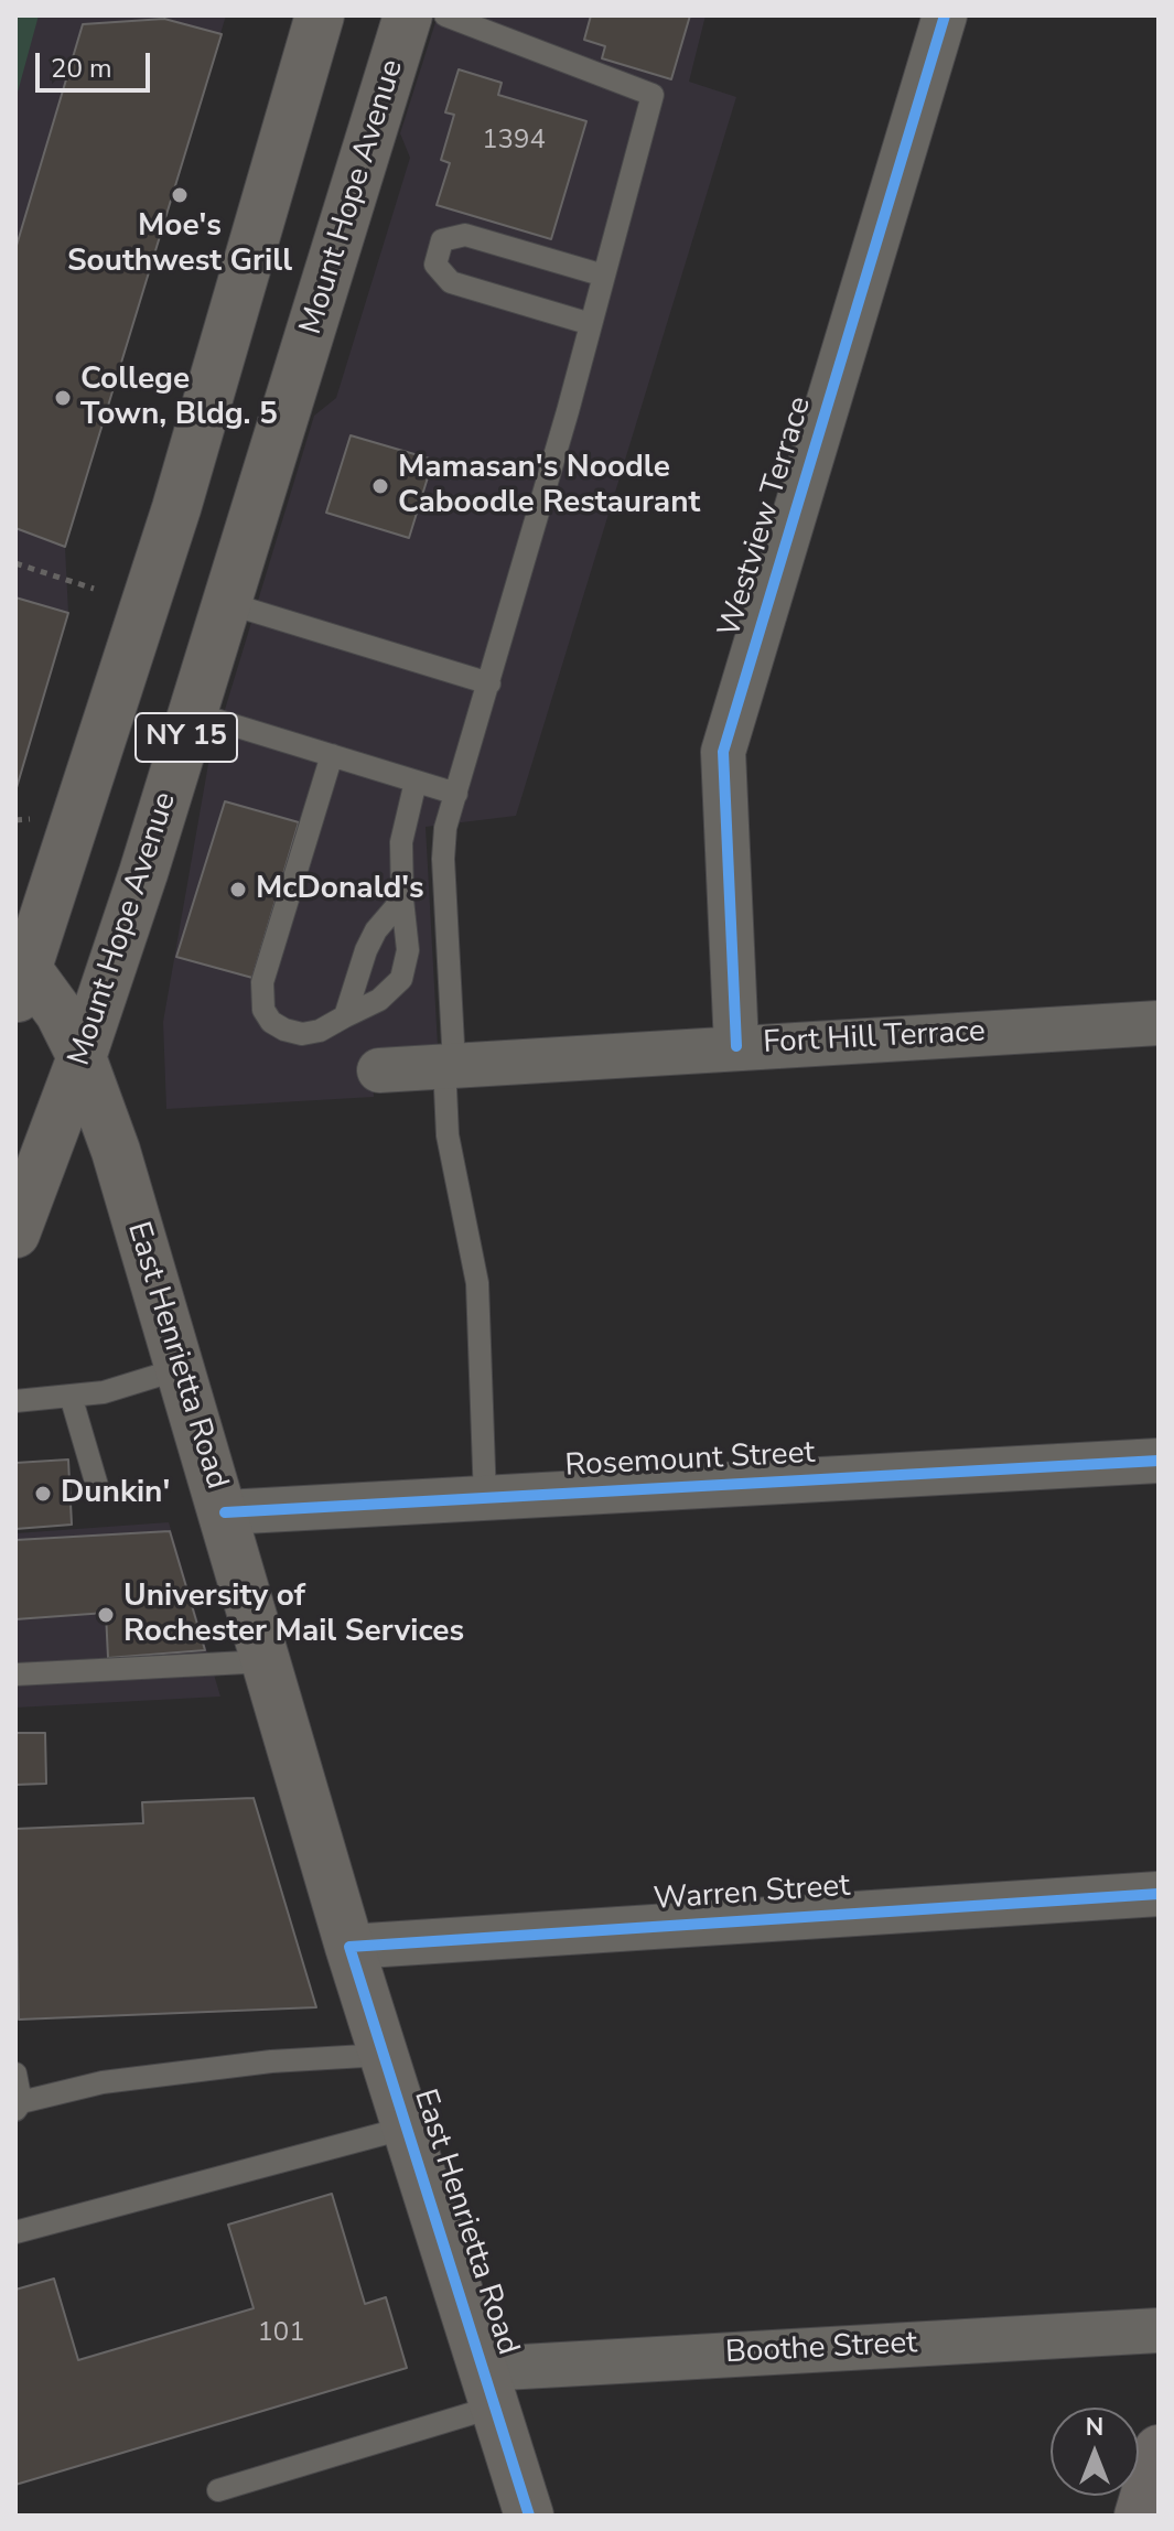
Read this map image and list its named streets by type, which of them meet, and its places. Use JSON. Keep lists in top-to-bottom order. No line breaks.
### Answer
{"streets":{"main road":["Mount Hope Avenue","NY 15","East Henrietta Road"],"street":["Westview Terrace","Fort Hill Terrace","Rosemount Street","Warren Street","Boothe Street"]},"crossings":[["Mount Hope Avenue","East Henrietta Road"],["Westview Terrace","Fort Hill Terrace"],["East Henrietta Road","Rosemount Street"],["East Henrietta Road","Warren Street"],["East Henrietta Road","Boothe Street"]],"places":["Moe's Southwest Grill","College Town, Bldg. 5","Mamasan's Noodle Caboodle Restaurant","McDonald's","Dunkin'","University of Rochester Mail Services"],"house_numbers":["1394","101"],"scale_bar":"20 m","north":"top"}
